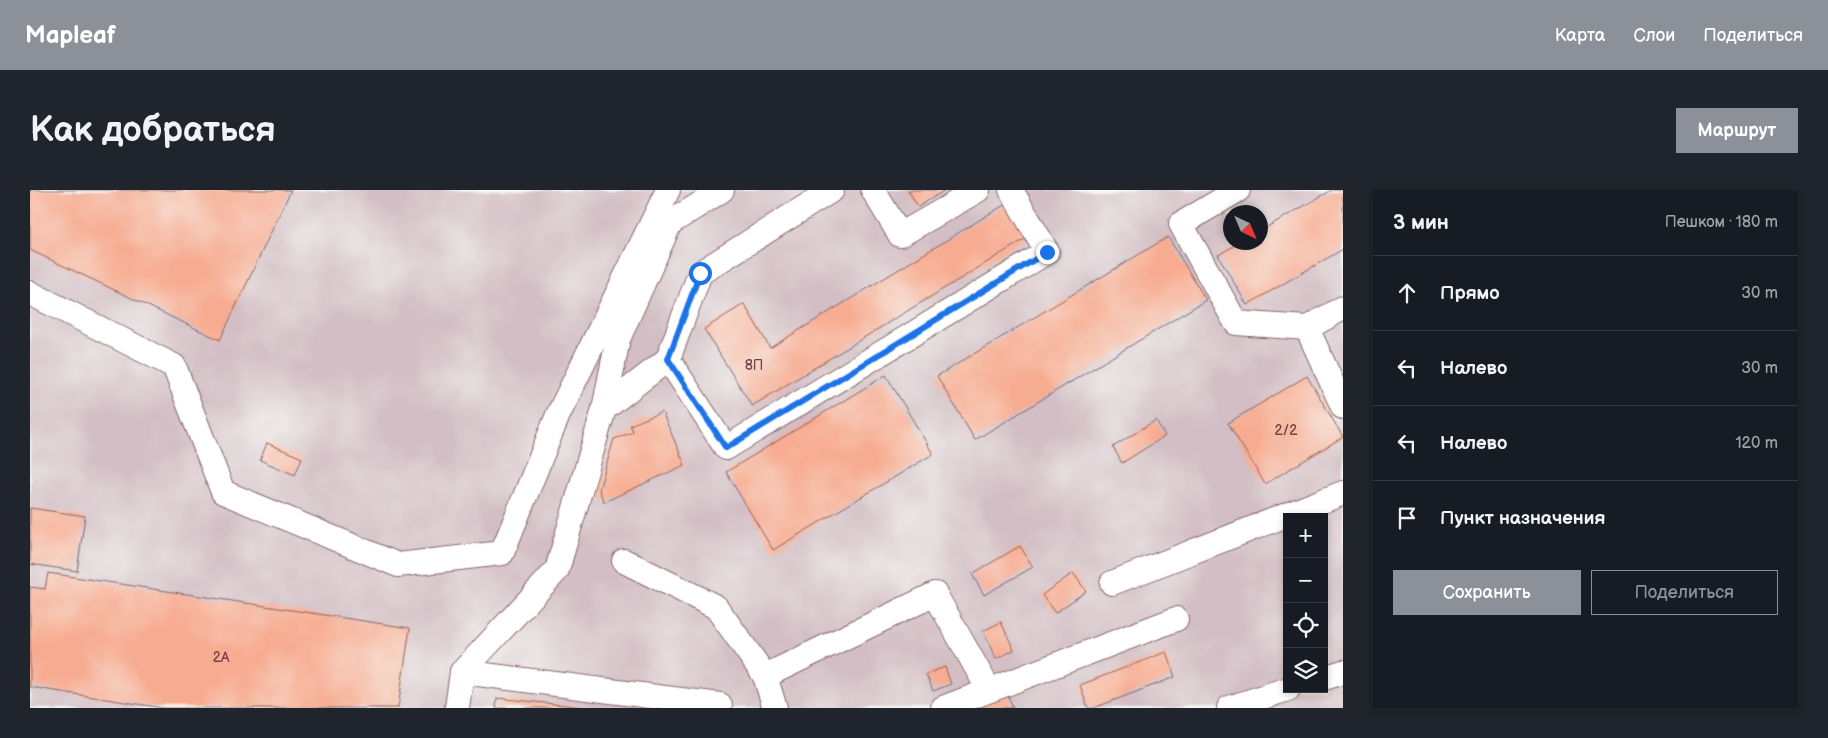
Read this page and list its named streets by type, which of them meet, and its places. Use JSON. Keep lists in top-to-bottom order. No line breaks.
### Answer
{"house_numbers":["8П","2/2","2А"],"north":"bottom right","page":{"header":"Mapleaf","nav":["Карта","Слои","Поделиться"],"buttons":["Маршрут",["Сохранить","Поделиться"]],"title":"Как добраться","heading":["3 мин","Пешком · 180 m"],"list":[["Прямо","30 m"],["Налево","30 m"],["Налево","120 m"],"Пункт назначения"],"map_buttons":["+","−"]}}
